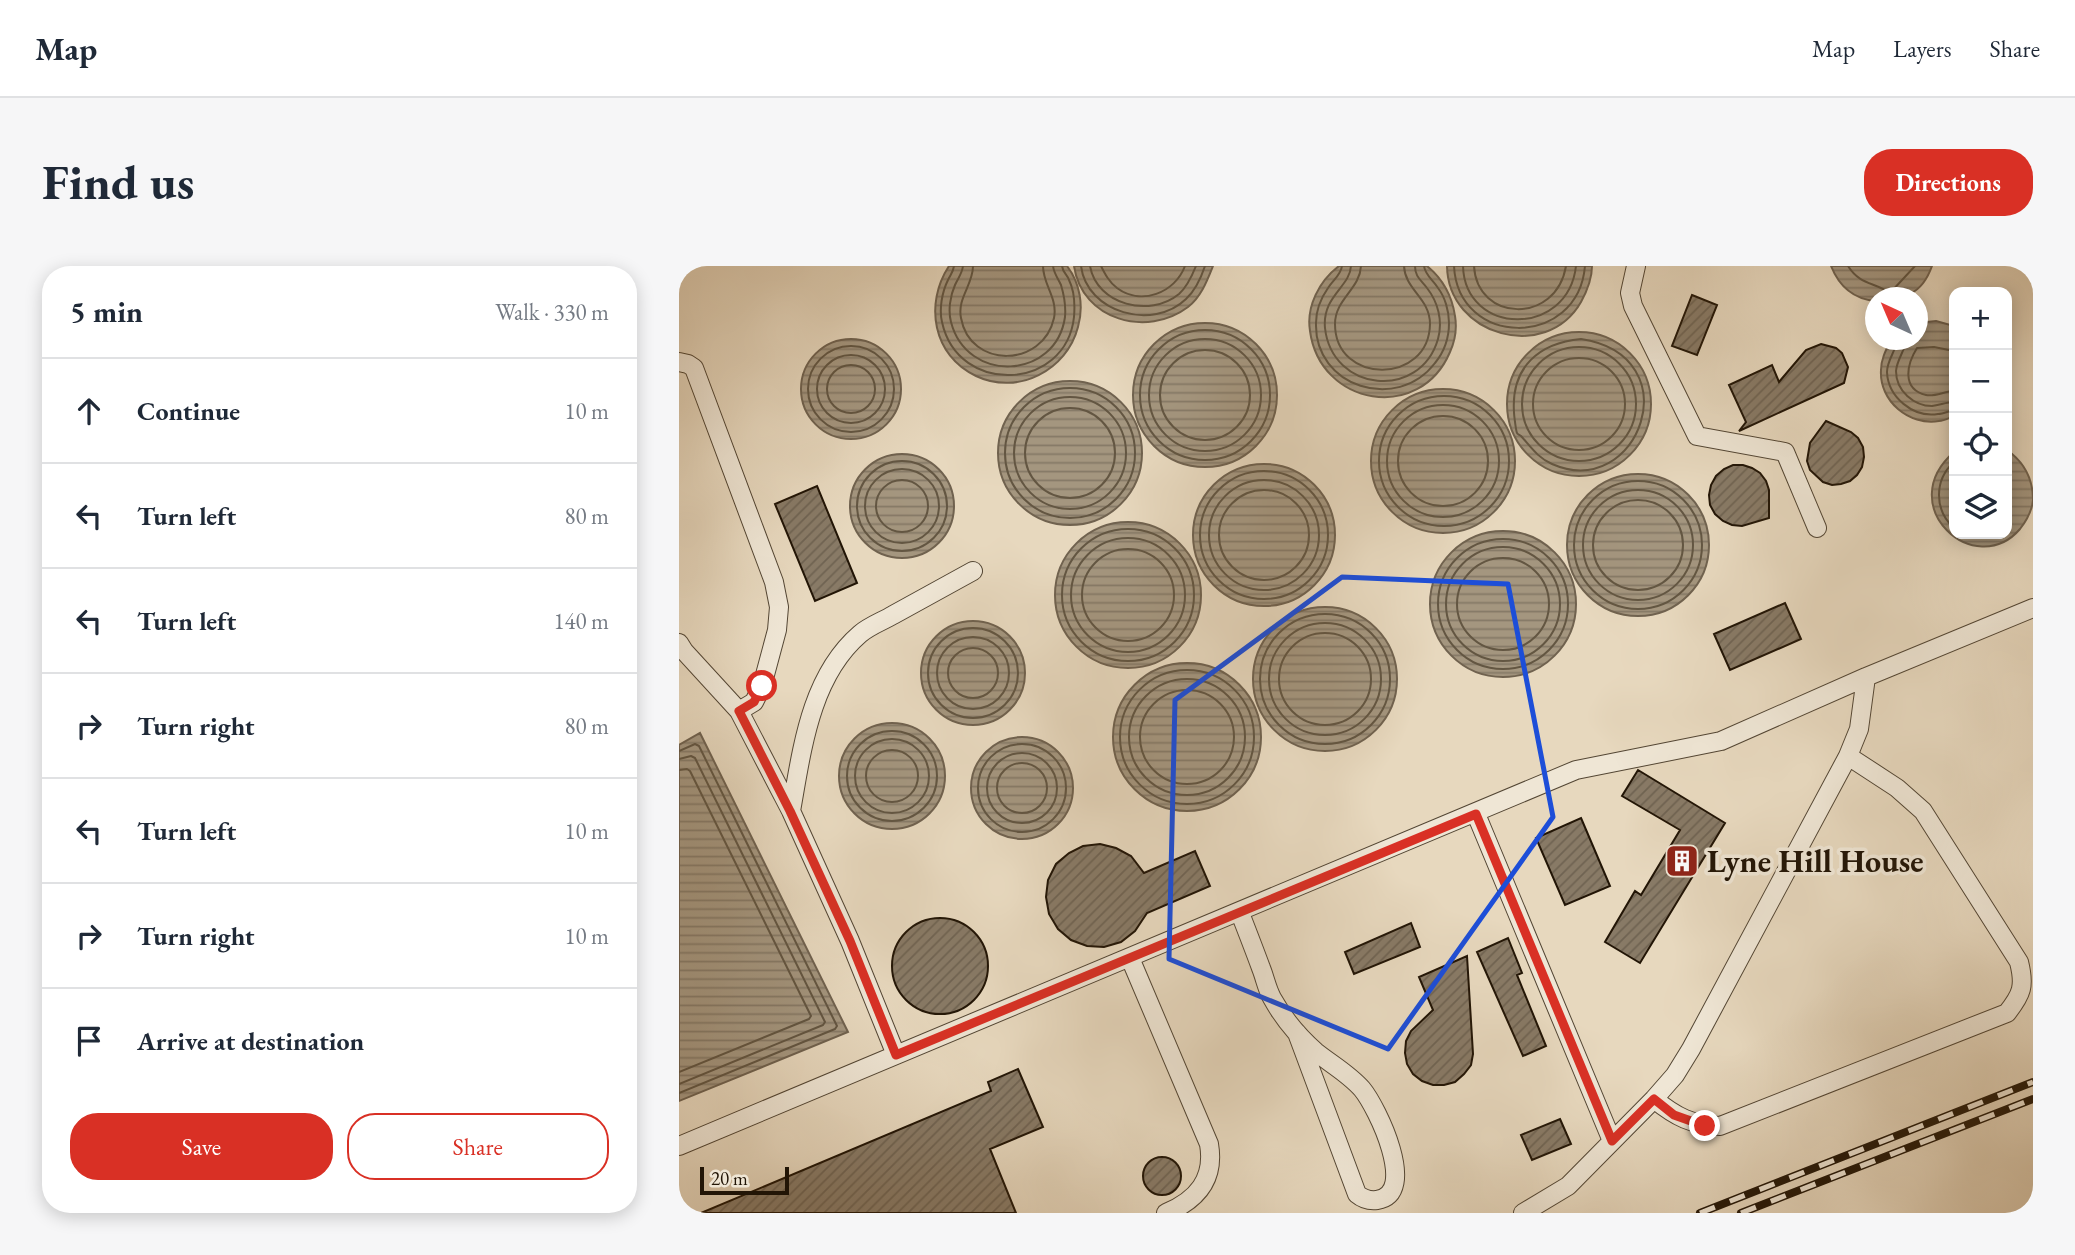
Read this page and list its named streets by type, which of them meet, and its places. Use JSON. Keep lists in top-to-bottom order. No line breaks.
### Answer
{"places":{"building":["Lyne Hill House"]},"scale_bar":"20 m","north":"top left","page":{"header":"Map","nav":["Map","Layers","Share"],"buttons":["Directions",["Save","Share"]],"title":"Find us","heading":["5 min","Walk · 330 m"],"map_buttons":["+","−"],"list":[["Continue","10 m"],["Turn left","80 m"],["Turn left","140 m"],["Turn right","80 m"],["Turn left","10 m"],["Turn right","10 m"],"Arrive at destination"],"scale":"20 m"}}
